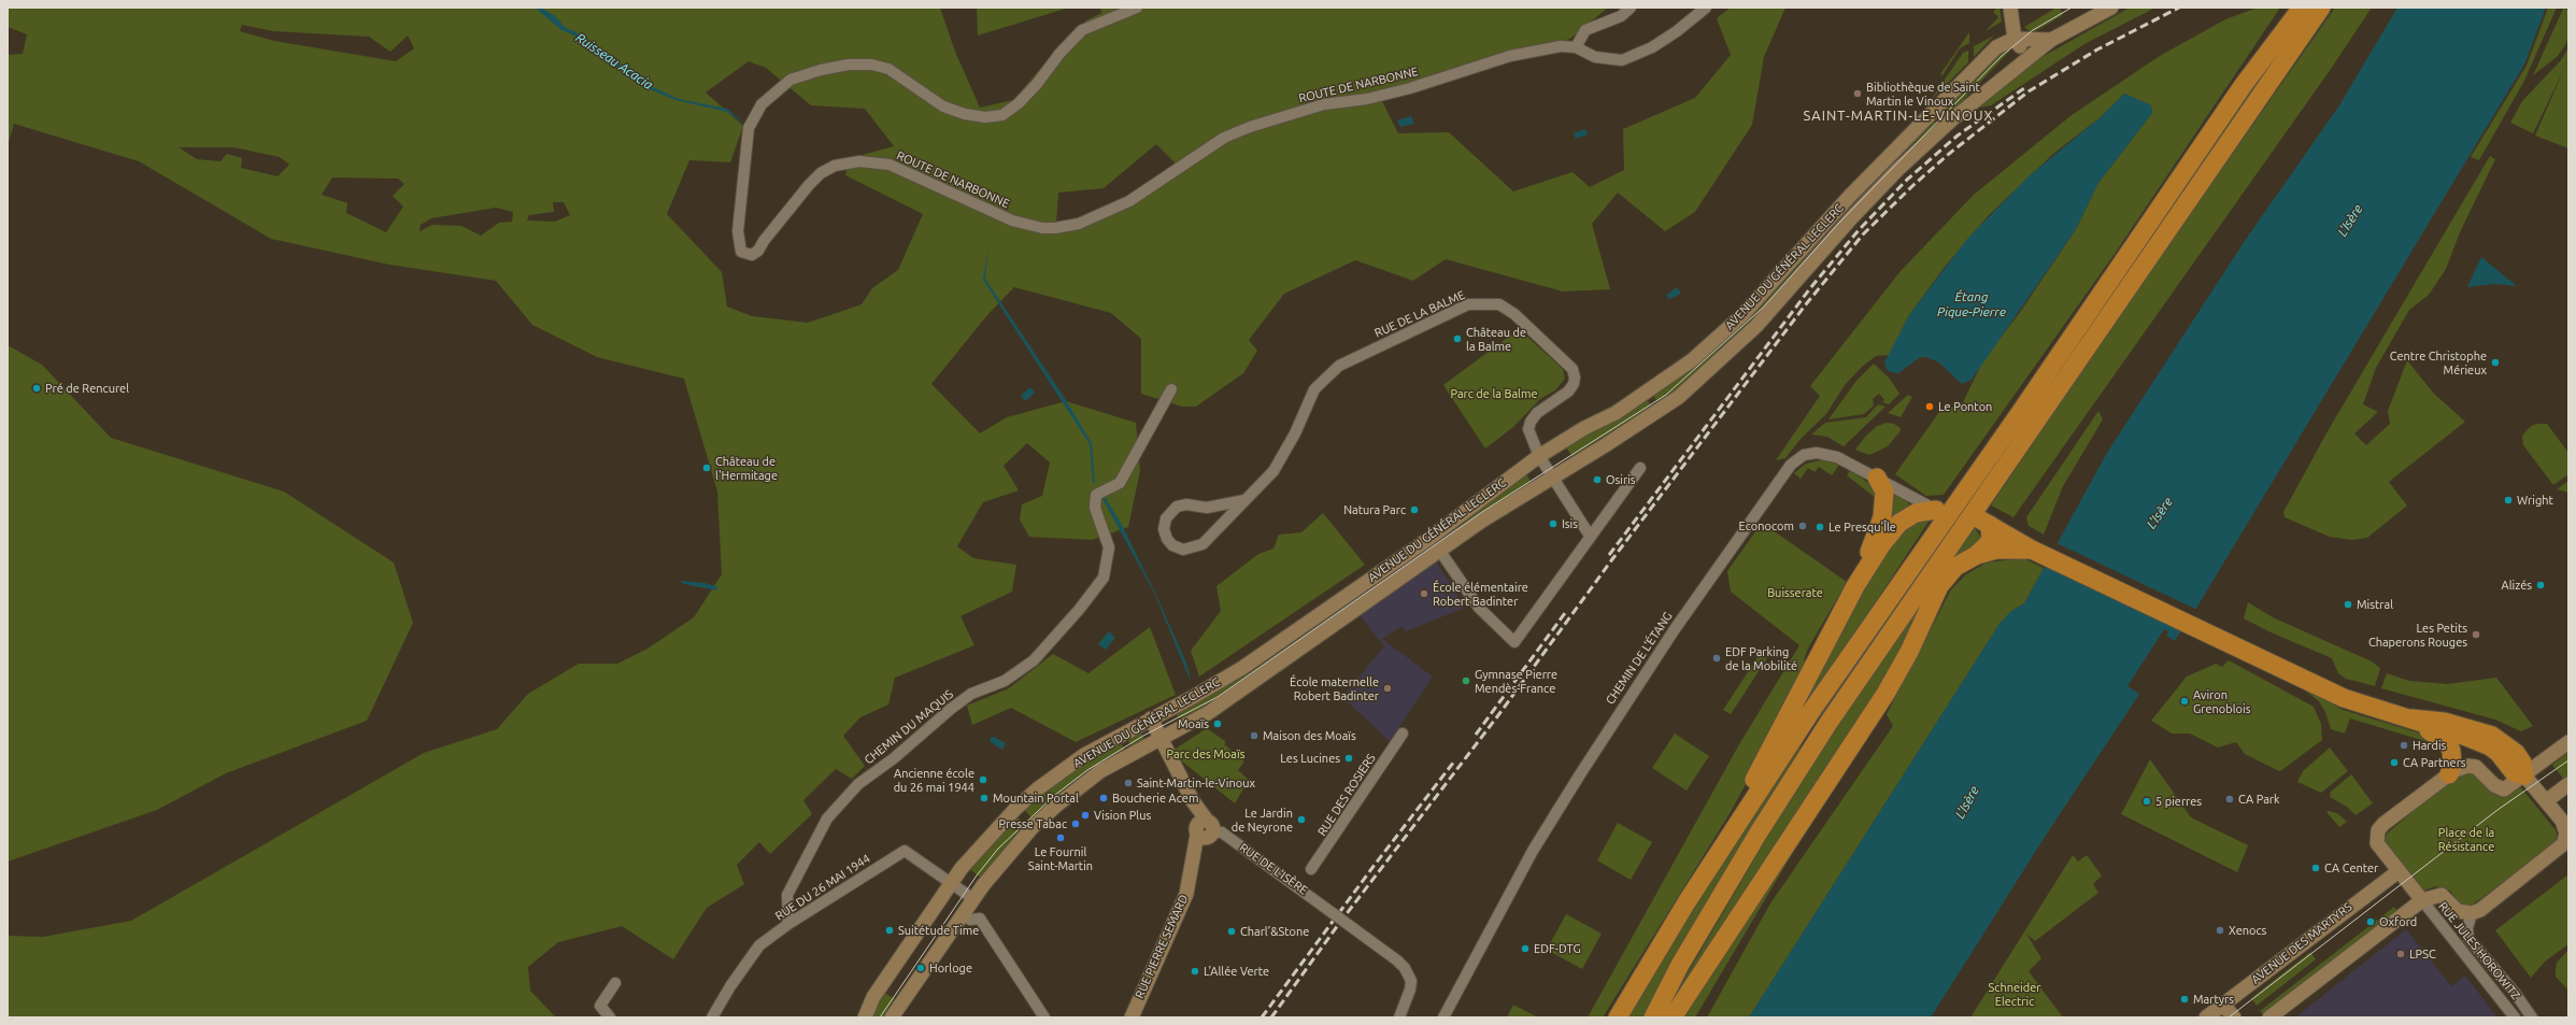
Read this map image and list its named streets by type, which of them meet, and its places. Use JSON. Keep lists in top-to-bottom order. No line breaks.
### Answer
{"streets":{"main road":["AVENUE DU GÉNÉRAL LECLERC","AVENUE DES MARTYRS","RUE PIERRE SEMARD"],"street":["ROUTE DE NARBONNE","RUE DE LA BALME","CHEMIN DE L'ÉTANG","CHEMIN DU MAQUIS","RUE DES ROSIERS","RUE DE L'ISÈRE","RUE DU 26 MAI 1944","RUE JULES HOROWITZ"]},"crossings":[["AVENUE DU GÉNÉRAL LECLERC","RUE DE LA BALME"],["AVENUE DU GÉNÉRAL LECLERC","RUE DU 26 MAI 1944"],["CHEMIN DU MAQUIS","RUE DU 26 MAI 1944"],["RUE DE L'ISÈRE","RUE PIERRE SEMARD"]],"districts":["SAINT-MARTIN-LE-VINOUX"],"water":["Ruisseau Acacia","L'Isère","Étang Pique-Pierre"],"parks":["Parc de la Balme","Buisserate","Parc des Moaïs","Place de la Résistance","Schneider Electric"],"places":["Bibliothèque de Saint Martin le Vinoux","Château de la Balme","Centre Christophe Mérieux","Pré de Rencurel","Le Ponton","Château de l'Hermitage","Osiris","Wright","Natura Parc","Isis","Econocom","Le Presqu'Île","Alizés","École élémentaire Robert Badinter","Mistral","Les Petits Chaperons Rouges","EDF Parking de la Mobilité","Gymnase Pierre Mendès-France","École maternelle Robert Badinter","Aviron Grenoblois","Moaïs","Maison des Moaïs","Hardis","Les Lucines","CA Partners","Ancienne école du 26 mai 1944","Saint-Martin-le-Vinoux","Mountain Portal","Boucherie Acem","CA Park","5 pierres","Vision Plus","Le Jardin de Neyrone","Presse Tabac","Le Fournil Saint-Martin","CA Center","Oxford","Suitétude Time","Xenocs","Charl’&Stone","EDF-DTG","LPSC","Horloge","L'Allée Verte","Martyrs"]}
